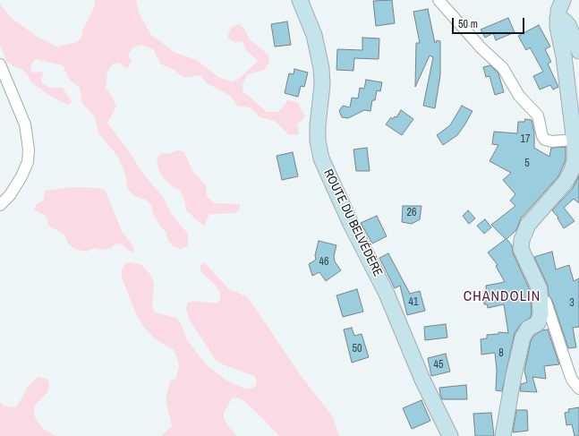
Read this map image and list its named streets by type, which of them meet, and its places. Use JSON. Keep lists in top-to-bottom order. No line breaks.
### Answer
{"streets":{"street":["ROUTE DU BELVÉDÈRE"]},"districts":["CHANDOLIN"],"house_numbers":["17","5","26","46","41","3","50","8","45"],"scale_bar":"50 m"}
